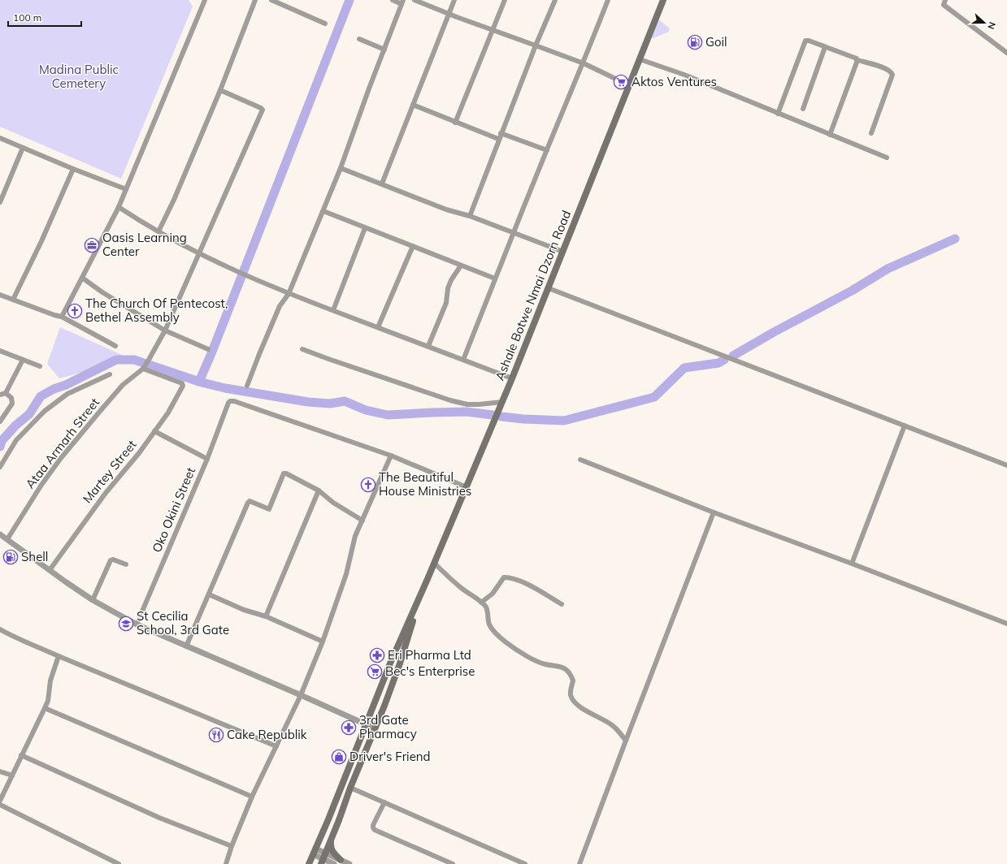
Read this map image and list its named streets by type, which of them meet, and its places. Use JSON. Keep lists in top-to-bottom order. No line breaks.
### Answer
{"streets":{"main road":["Ashale Botwe Nmai Dzorn Road"],"street":["Ataa Armarh Street","Martey Street","Oko Okini Street"]},"crossings":[["Ataa Armarh Street","Martey Street"]],"parks":["Madina Public Cemetery"],"places":{"fuel station":["Goil","Shell"],"supermarket":["Aktos Ventures","Bec's Enterprise"],"office":["Oasis Learning Center"],"church":["The Church Of Pentecost, Bethel Assembly","The Beautiful House Ministries"],"school or university":["St Cecilia School, 3rd Gate"],"pharmacy":["Eri Pharma Ltd","3rd Gate Pharmacy"],"restaurant":["Cake Republik"],"shop":["Driver's Friend"]},"scale_bar":"100 m","north":"right"}
